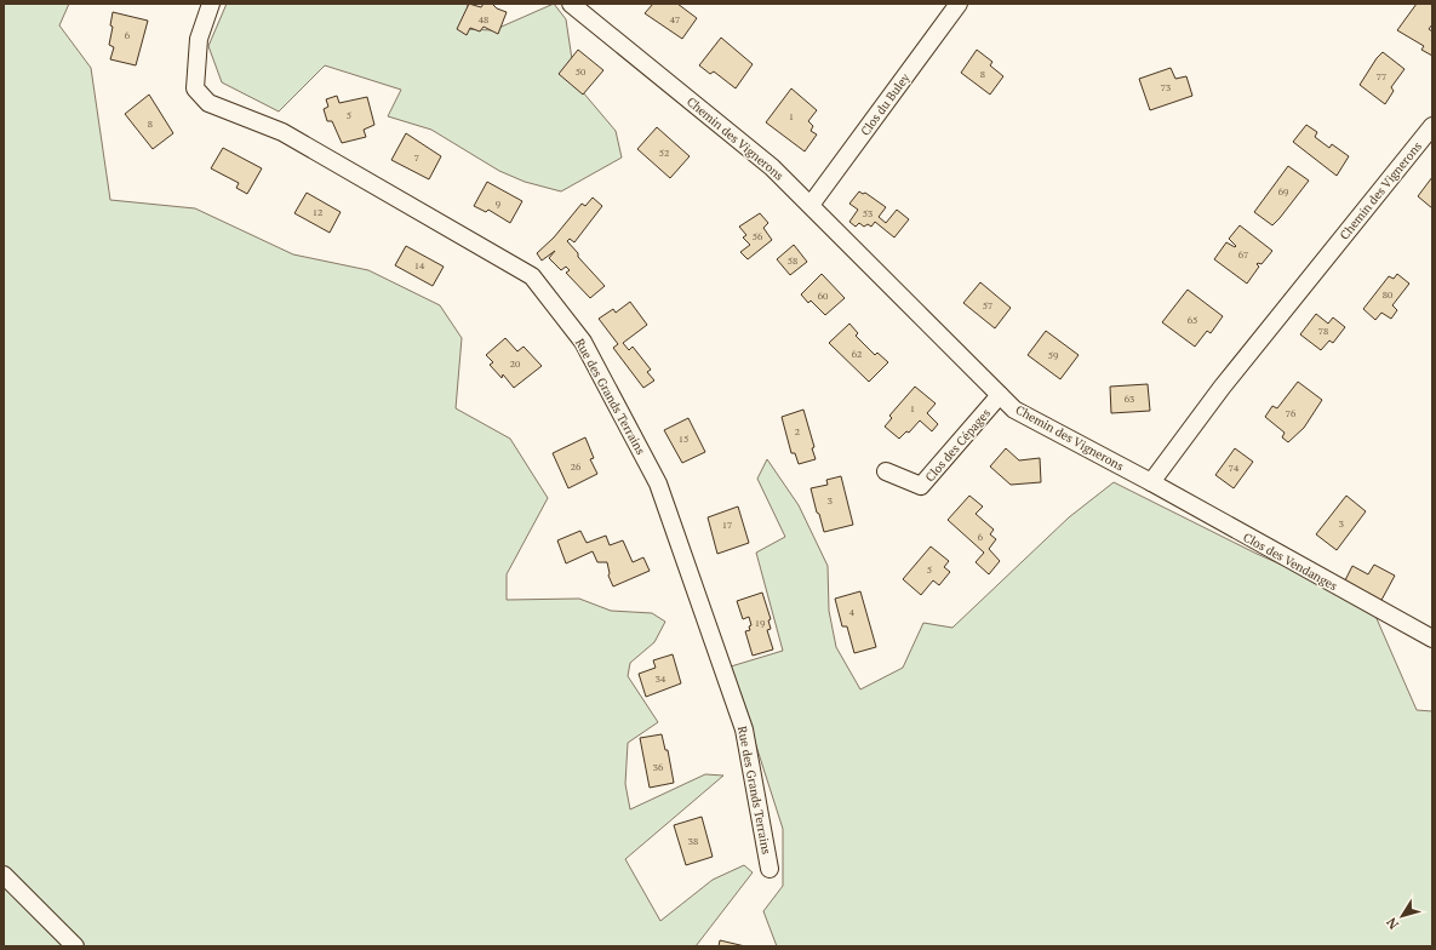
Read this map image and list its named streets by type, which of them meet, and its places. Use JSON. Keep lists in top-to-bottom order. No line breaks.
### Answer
{"streets":{"street":["Clos du Buley","Chemin des Vignerons","Rue des Grands Terrains","Clos des Cépages","Clos des Vendanges"]},"crossings":[["Clos du Buley","Chemin des Vignerons"],["Chemin des Vignerons","Clos des Cépages"],["Chemin des Vignerons","Clos des Vendanges"]],"house_numbers":["48","47","6","50","8","77","73","5","1","8","52","7","69","9","12","53","56","67","58","14","80","60","57","65","78","62","59","20","63","1","76","2","15","26","74","3","3","17","6","5","4","19","34","36","38"],"north":"bottom left"}
